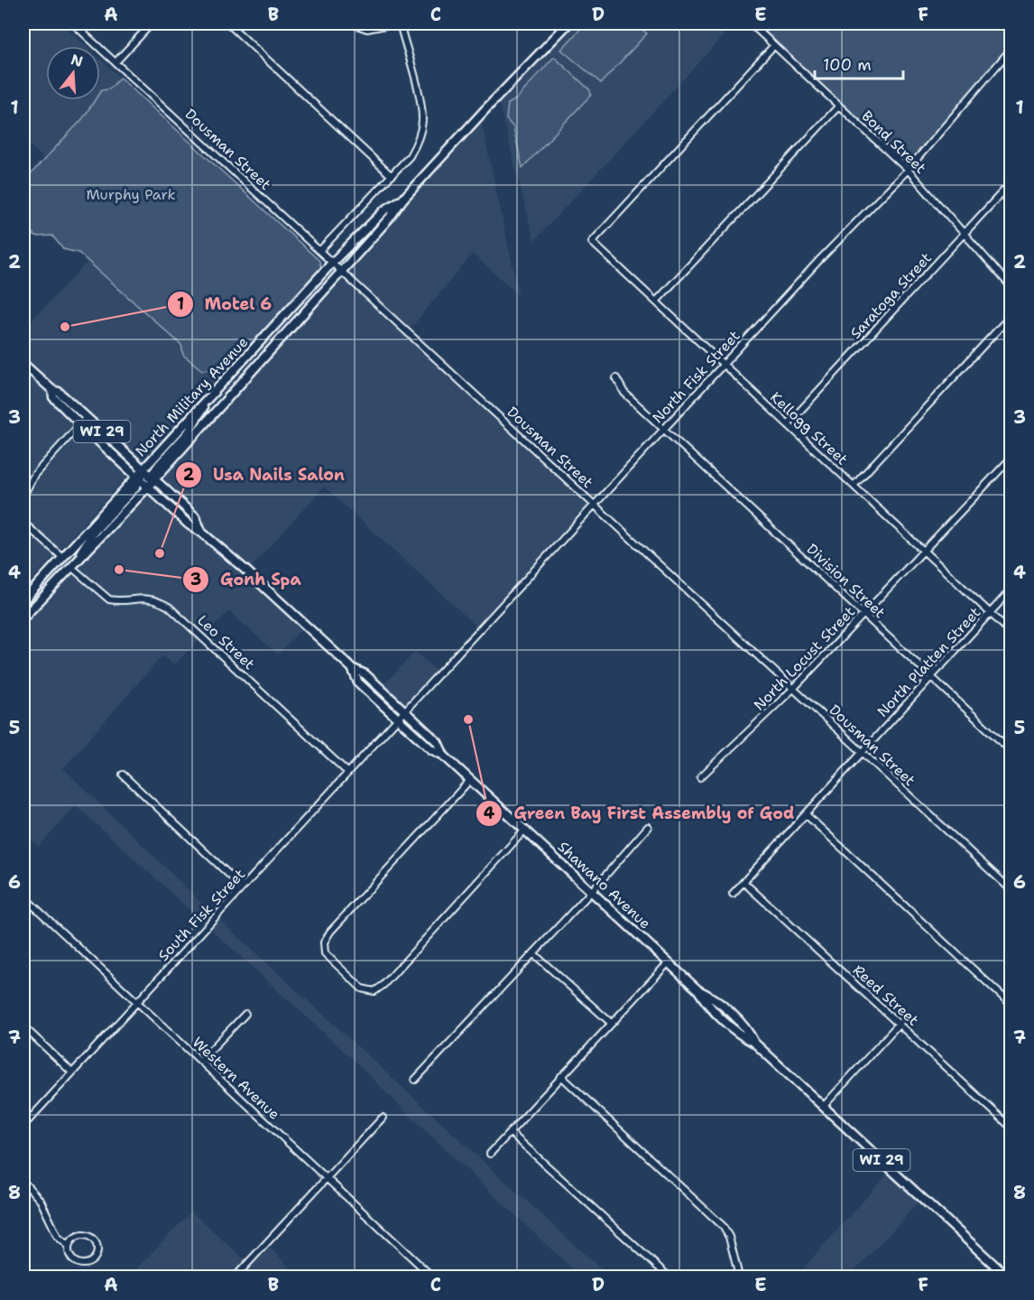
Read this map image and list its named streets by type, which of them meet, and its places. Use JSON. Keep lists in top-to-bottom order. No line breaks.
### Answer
{"streets":{"main road":["North Military Avenue","WI 29","Shawano Avenue"],"street":["Bond Street","Dousman Street","Saratoga Street","North Fisk Street","Kellogg Street","Division Street","Leo Street","North Locust Street","North Platten Street","South Fisk Street","Reed Street","Western Avenue"]},"crossings":[["Bond Street","Saratoga Street"],["Bond Street","North Fisk Street"],["Bond Street","Kellogg Street"],["Dousman Street","North Fisk Street"],["Dousman Street","North Military Avenue"],["Dousman Street","North Locust Street"],["Dousman Street","North Platten Street"],["Saratoga Street","Kellogg Street"],["North Fisk Street","Kellogg Street"],["North Fisk Street","Division Street"],["North Fisk Street","Shawano Avenue"],["North Fisk Street","South Fisk Street"],["North Military Avenue","Leo Street"],["North Military Avenue","Shawano Avenue"],["Kellogg Street","North Locust Street"],["Kellogg Street","North Platten Street"],["Division Street","North Locust Street"],["Division Street","North Platten Street"],["Leo Street","South Fisk Street"],["North Platten Street","Reed Street"],["Shawano Avenue","South Fisk Street"],["South Fisk Street","Western Avenue"]],"parks":["Murphy Park"],"places":["Motel 6","Usa Nails Salon","Gonh Spa","Green Bay First Assembly of God"],"scale_bar":"100 m","north":"top","grid":{"columns":["A","B","C","D","E","F"],"rows":["1","2","3","4","5","6","7","8"]}}
